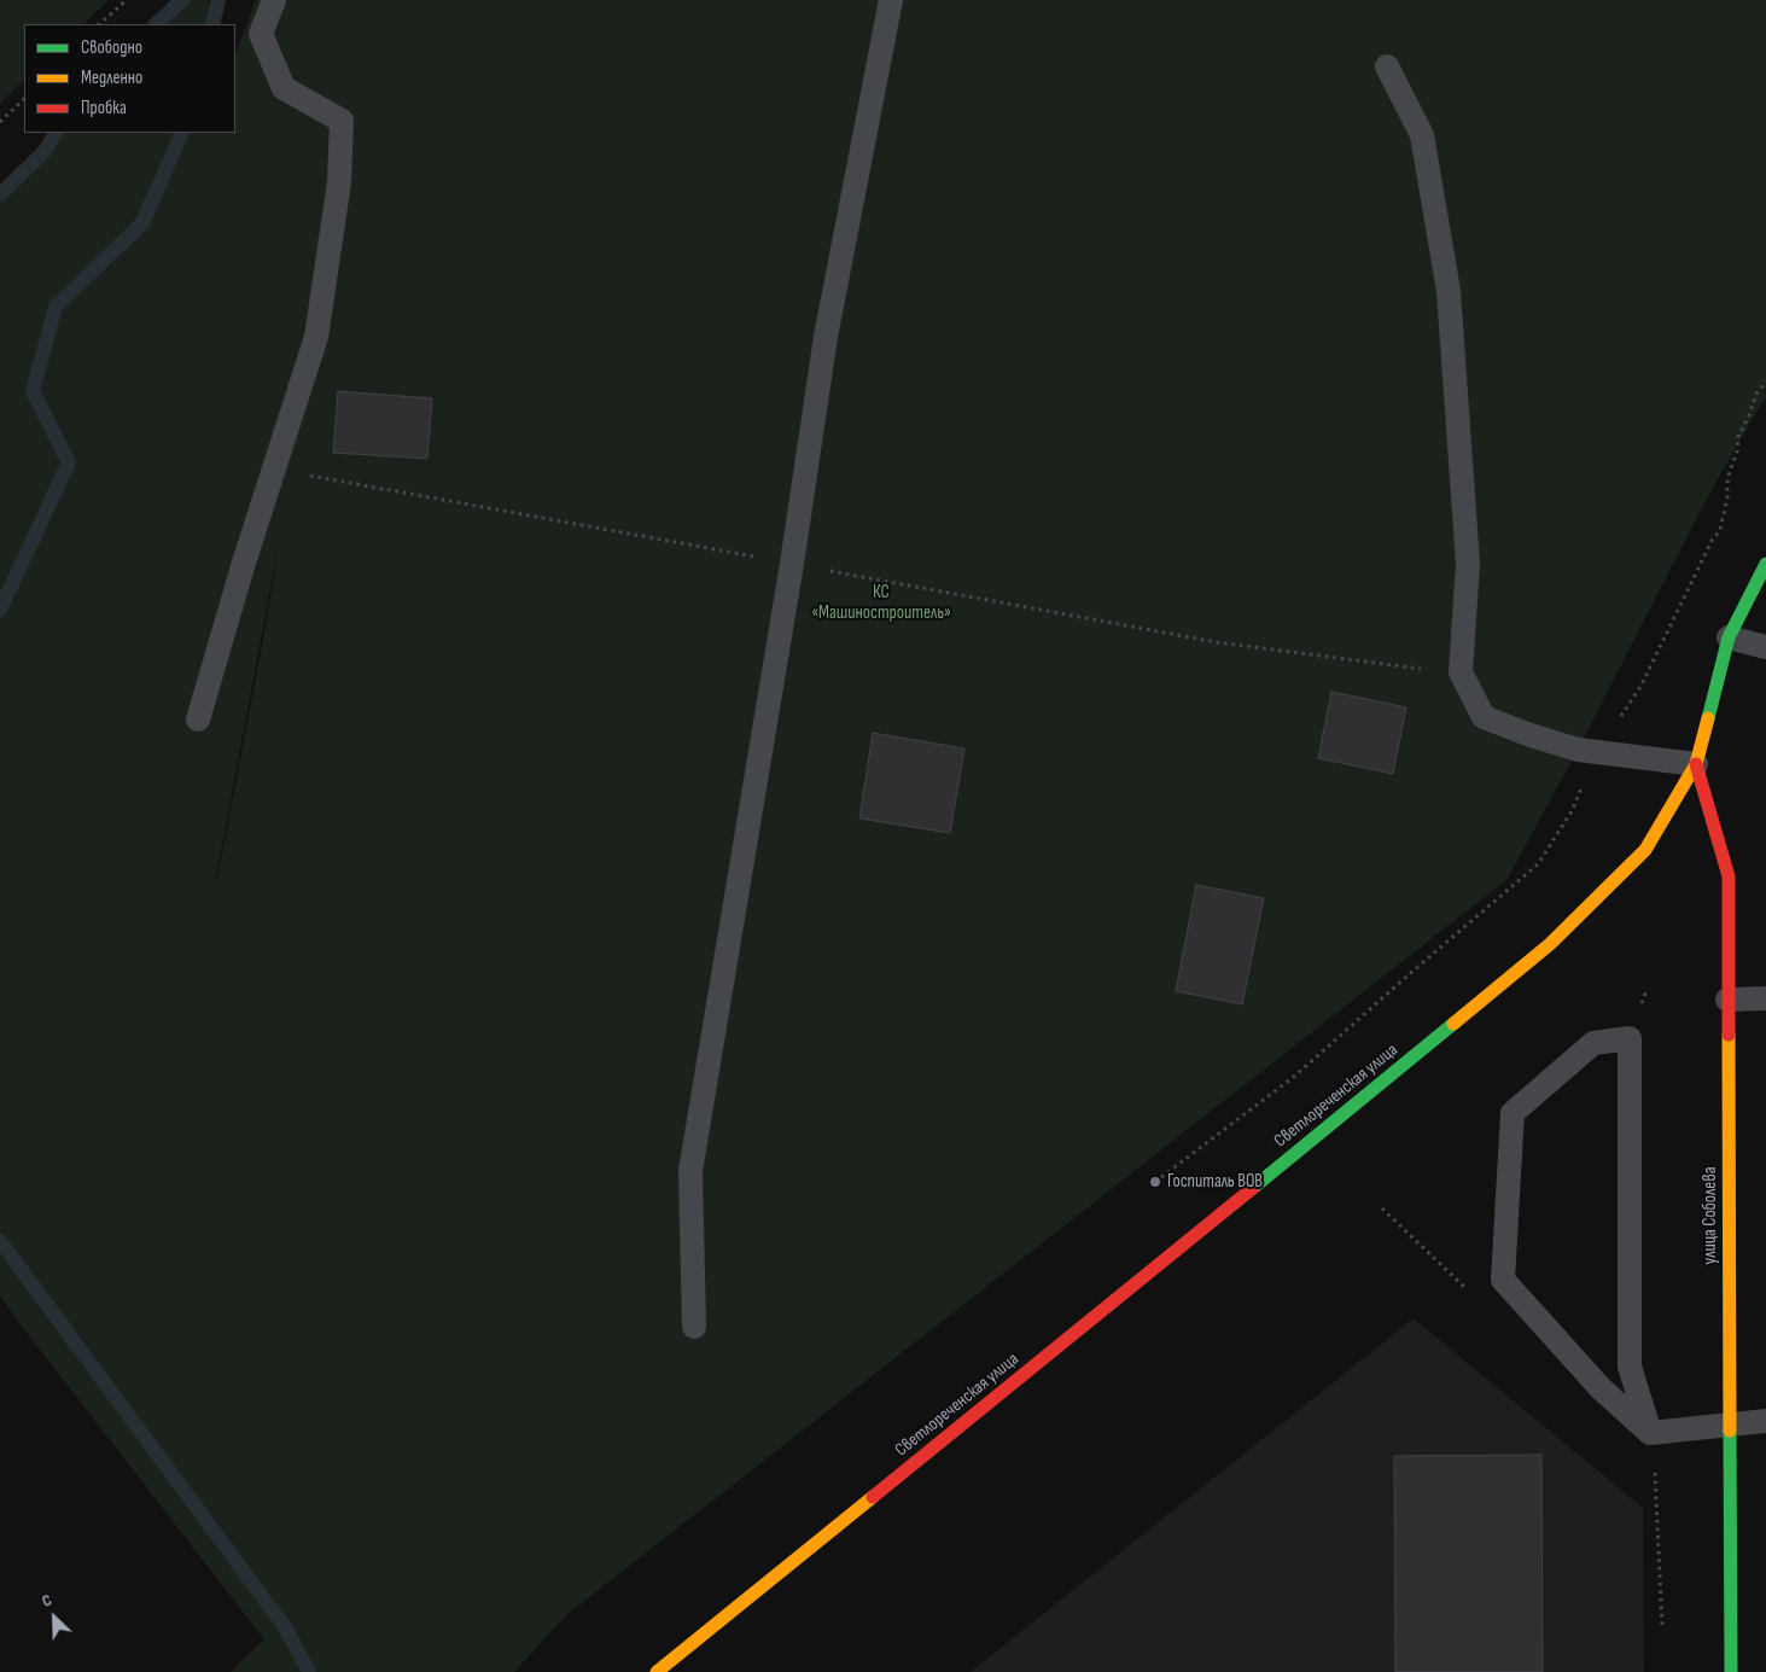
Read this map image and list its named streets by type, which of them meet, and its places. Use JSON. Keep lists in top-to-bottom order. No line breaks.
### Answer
{"streets":{"main road":["Светлореченская улица","улица Соболева"]},"crossings":[["Светлореченская улица","улица Соболева"]],"parks":["КС «Машиностроитель»"],"places":["Госпиталь ВОВ"],"legend":["Свободно","Медленно","Пробка"],"north":"top left"}
